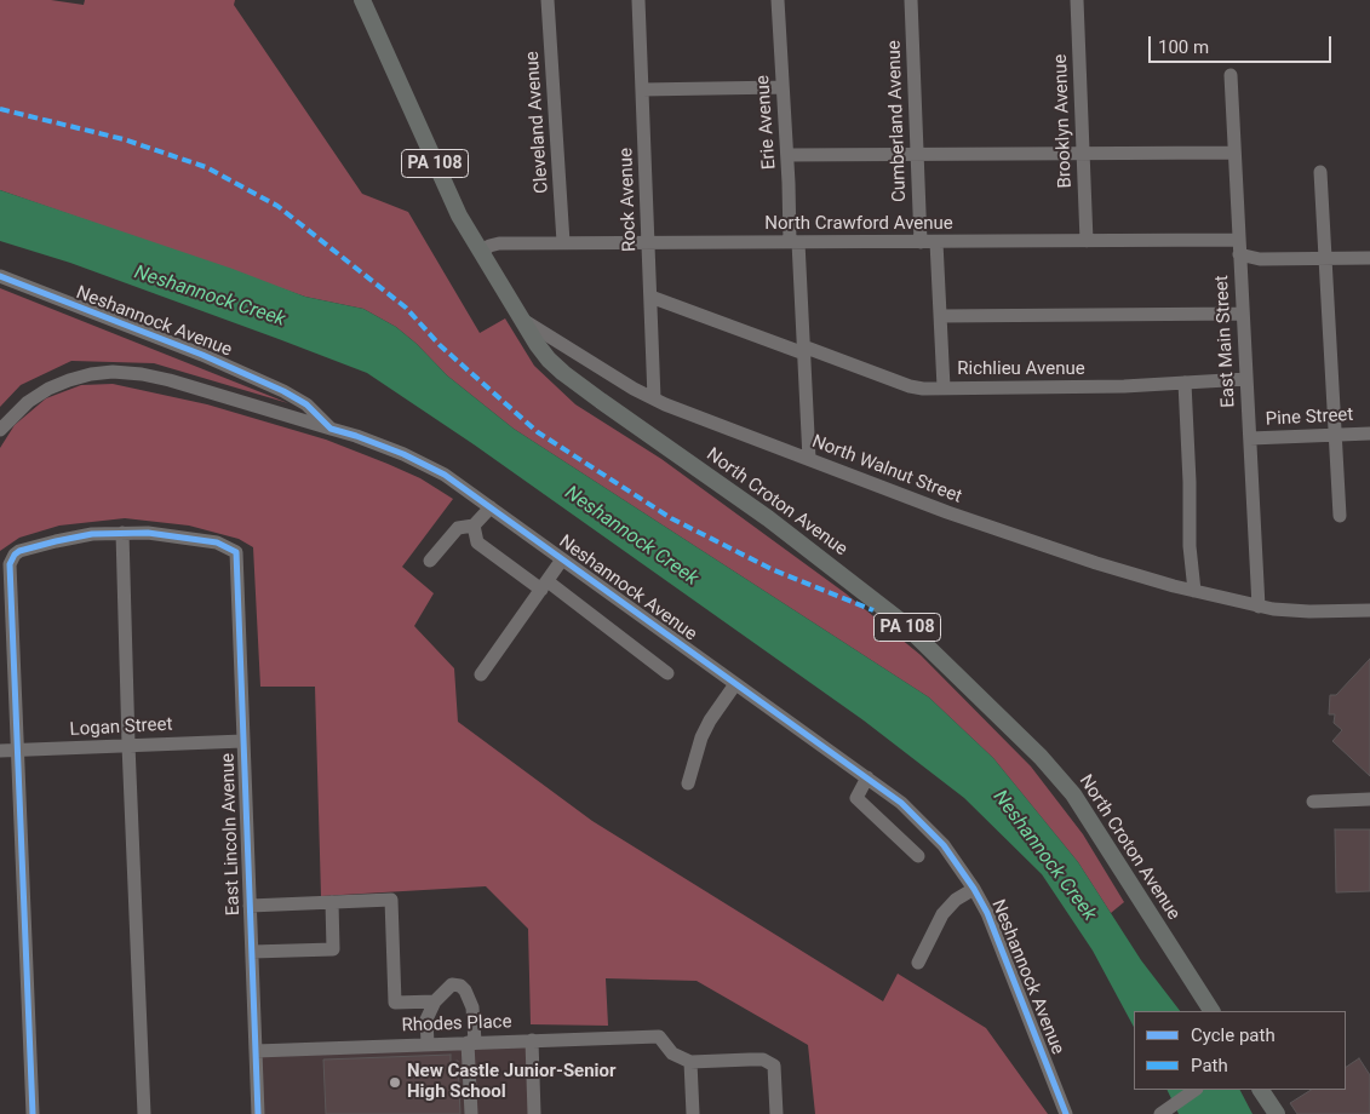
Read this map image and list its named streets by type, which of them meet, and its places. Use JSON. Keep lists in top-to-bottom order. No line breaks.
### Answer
{"streets":{"main road":["PA 108","North Croton Avenue"],"street":["Cumberland Avenue","Brooklyn Avenue","Cleveland Avenue","Erie Avenue","Rock Avenue","North Crawford Avenue","Neshannock Avenue","East Main Street","Richlieu Avenue","Pine Street","North Walnut Street","Logan Street","East Lincoln Avenue","Rhodes Place"]},"crossings":[["Cumberland Avenue","North Crawford Avenue"],["Brooklyn Avenue","North Crawford Avenue"],["Cleveland Avenue","North Crawford Avenue"],["Erie Avenue","North Crawford Avenue"],["Erie Avenue","Richlieu Avenue"],["Erie Avenue","North Walnut Street"],["Rock Avenue","North Crawford Avenue"],["Rock Avenue","Richlieu Avenue"],["Rock Avenue","North Walnut Street"],["North Crawford Avenue","East Main Street"],["North Crawford Avenue","North Croton Avenue"],["East Main Street","Richlieu Avenue"],["East Main Street","Pine Street"],["East Main Street","North Walnut Street"],["North Walnut Street","North Croton Avenue"],["Logan Street","East Lincoln Avenue"],["East Lincoln Avenue","Rhodes Place"]],"water":["Neshannock Creek"],"places":["New Castle Junior-Senior High School"],"legend":["Cycle path","Path"],"scale_bar":"100 m"}
